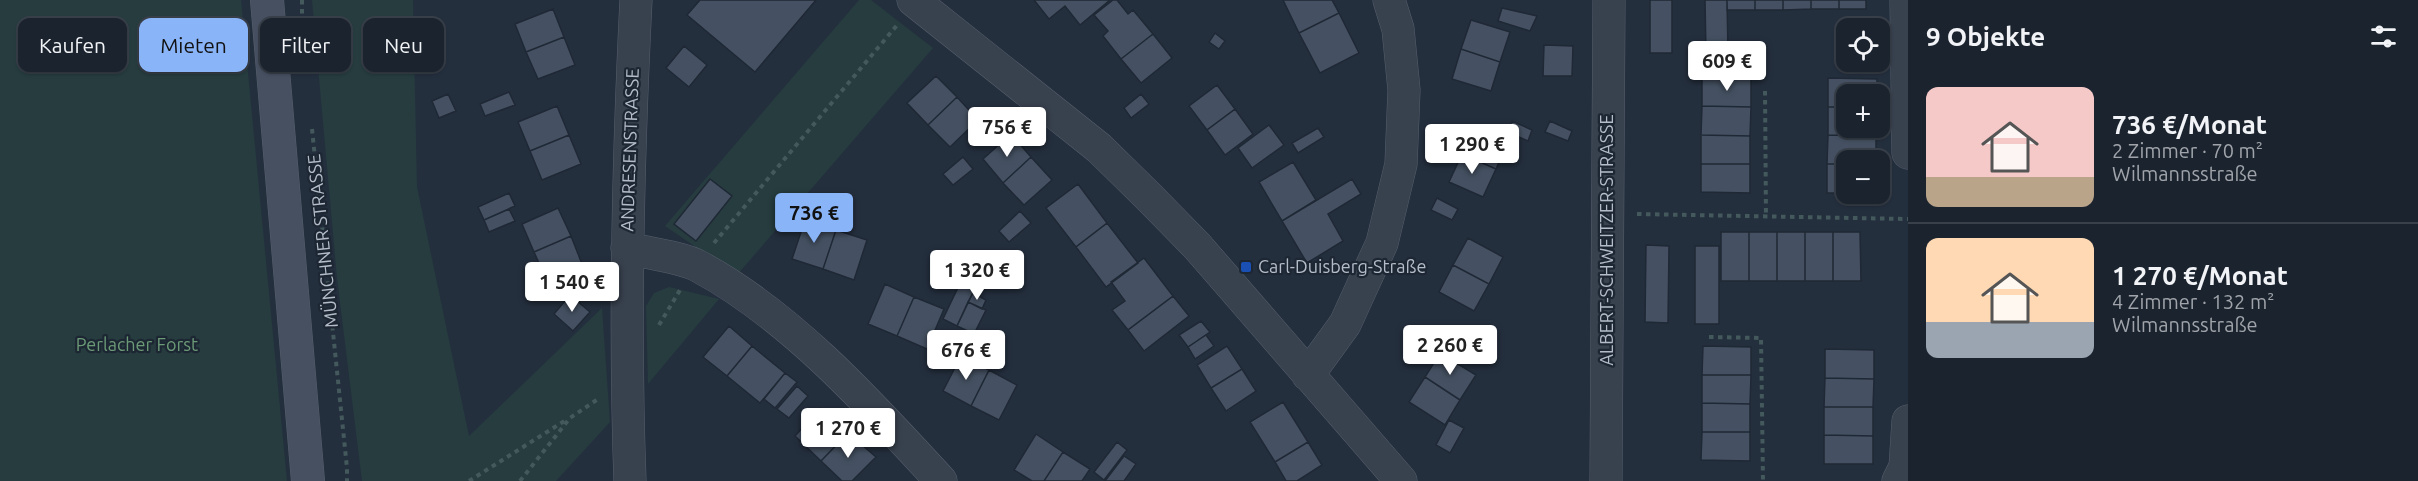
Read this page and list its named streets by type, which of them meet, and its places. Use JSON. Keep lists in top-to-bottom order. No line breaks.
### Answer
{"streets":{"main road":["MÜNCHNER STRASSE"],"street":["ANDRESENSTRASSE","ALBERT-SCHWEITZER-STRASSE"]},"parks":["Perlacher Forst"],"places":{"transit":["Carl-Duisberg-Straße"]},"page":{"heading":"9 Objekte","map_buttons":["+","−"],"chip":["Kaufen","Mieten","Filter","Neu"],"price":["609 €","756 €","1 290 €","736 €","1 320 €","1 540 €","2 260 €","676 €","1 270 €"],"list":[{"name":"736 €/Monat","note":"2 Zimmer · 70 m² · Wilmannsstraße"},{"name":"1 270 €/Monat","note":"4 Zimmer · 132 m² · Wilmannsstraße"}]}}
